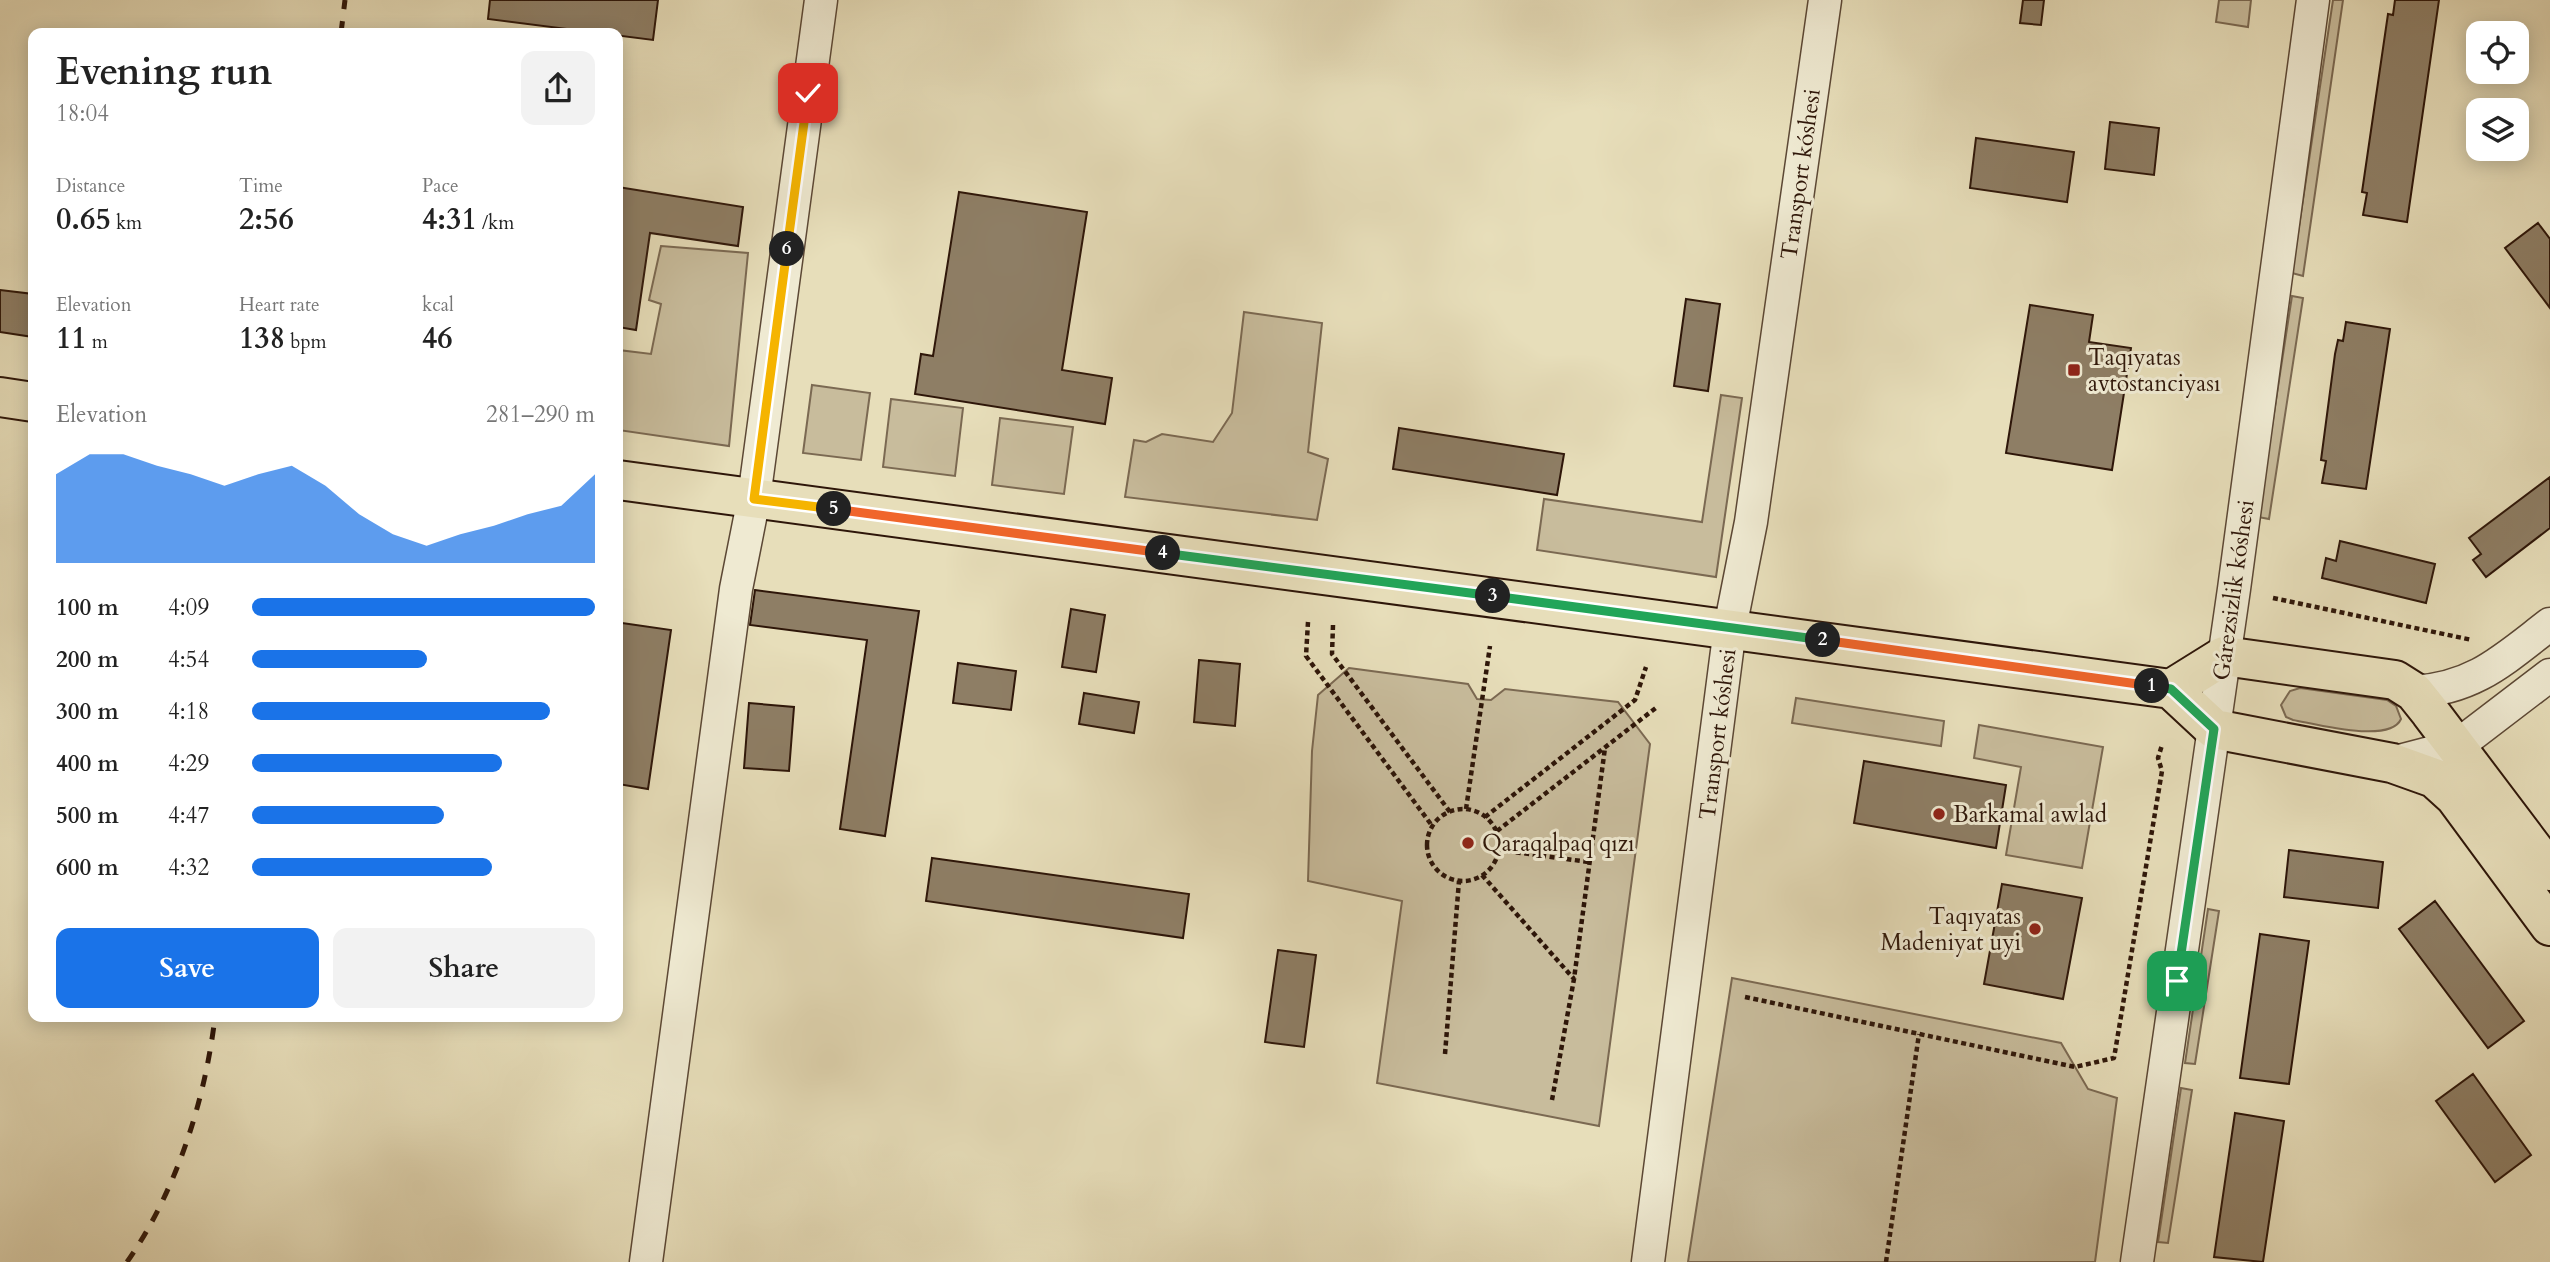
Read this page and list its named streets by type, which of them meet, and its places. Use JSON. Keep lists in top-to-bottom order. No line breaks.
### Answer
{"streets":{"street":["Transport kóshesi","Gárezsizlik kóshesi"]},"places":{"transit":["Taqıyatas avtostanciyası"],"other":["Barkamal awlad","Qaraqalpaq qızı","Taqıyatas Madeniyat uyi"]},"page":{"heading":["Evening run","18:04"],"stats":[["Distance","0.65 km"],["Time","2:56"],["Pace","4:31 /km"],["Elevation","11 m"],["Heart rate","138 bpm"],["kcal","46"]],"pins":["6","5","4","3","2","1"],"chart":["Elevation","281–290 m"],"list":[{"name":"100 m","note":"4:09"},{"name":"200 m","note":"4:54"},{"name":"300 m","note":"4:18"},{"name":"400 m","note":"4:29"},{"name":"500 m","note":"4:47"},{"name":"600 m","note":"4:32"}],"buttons":["Save","Share"]}}
